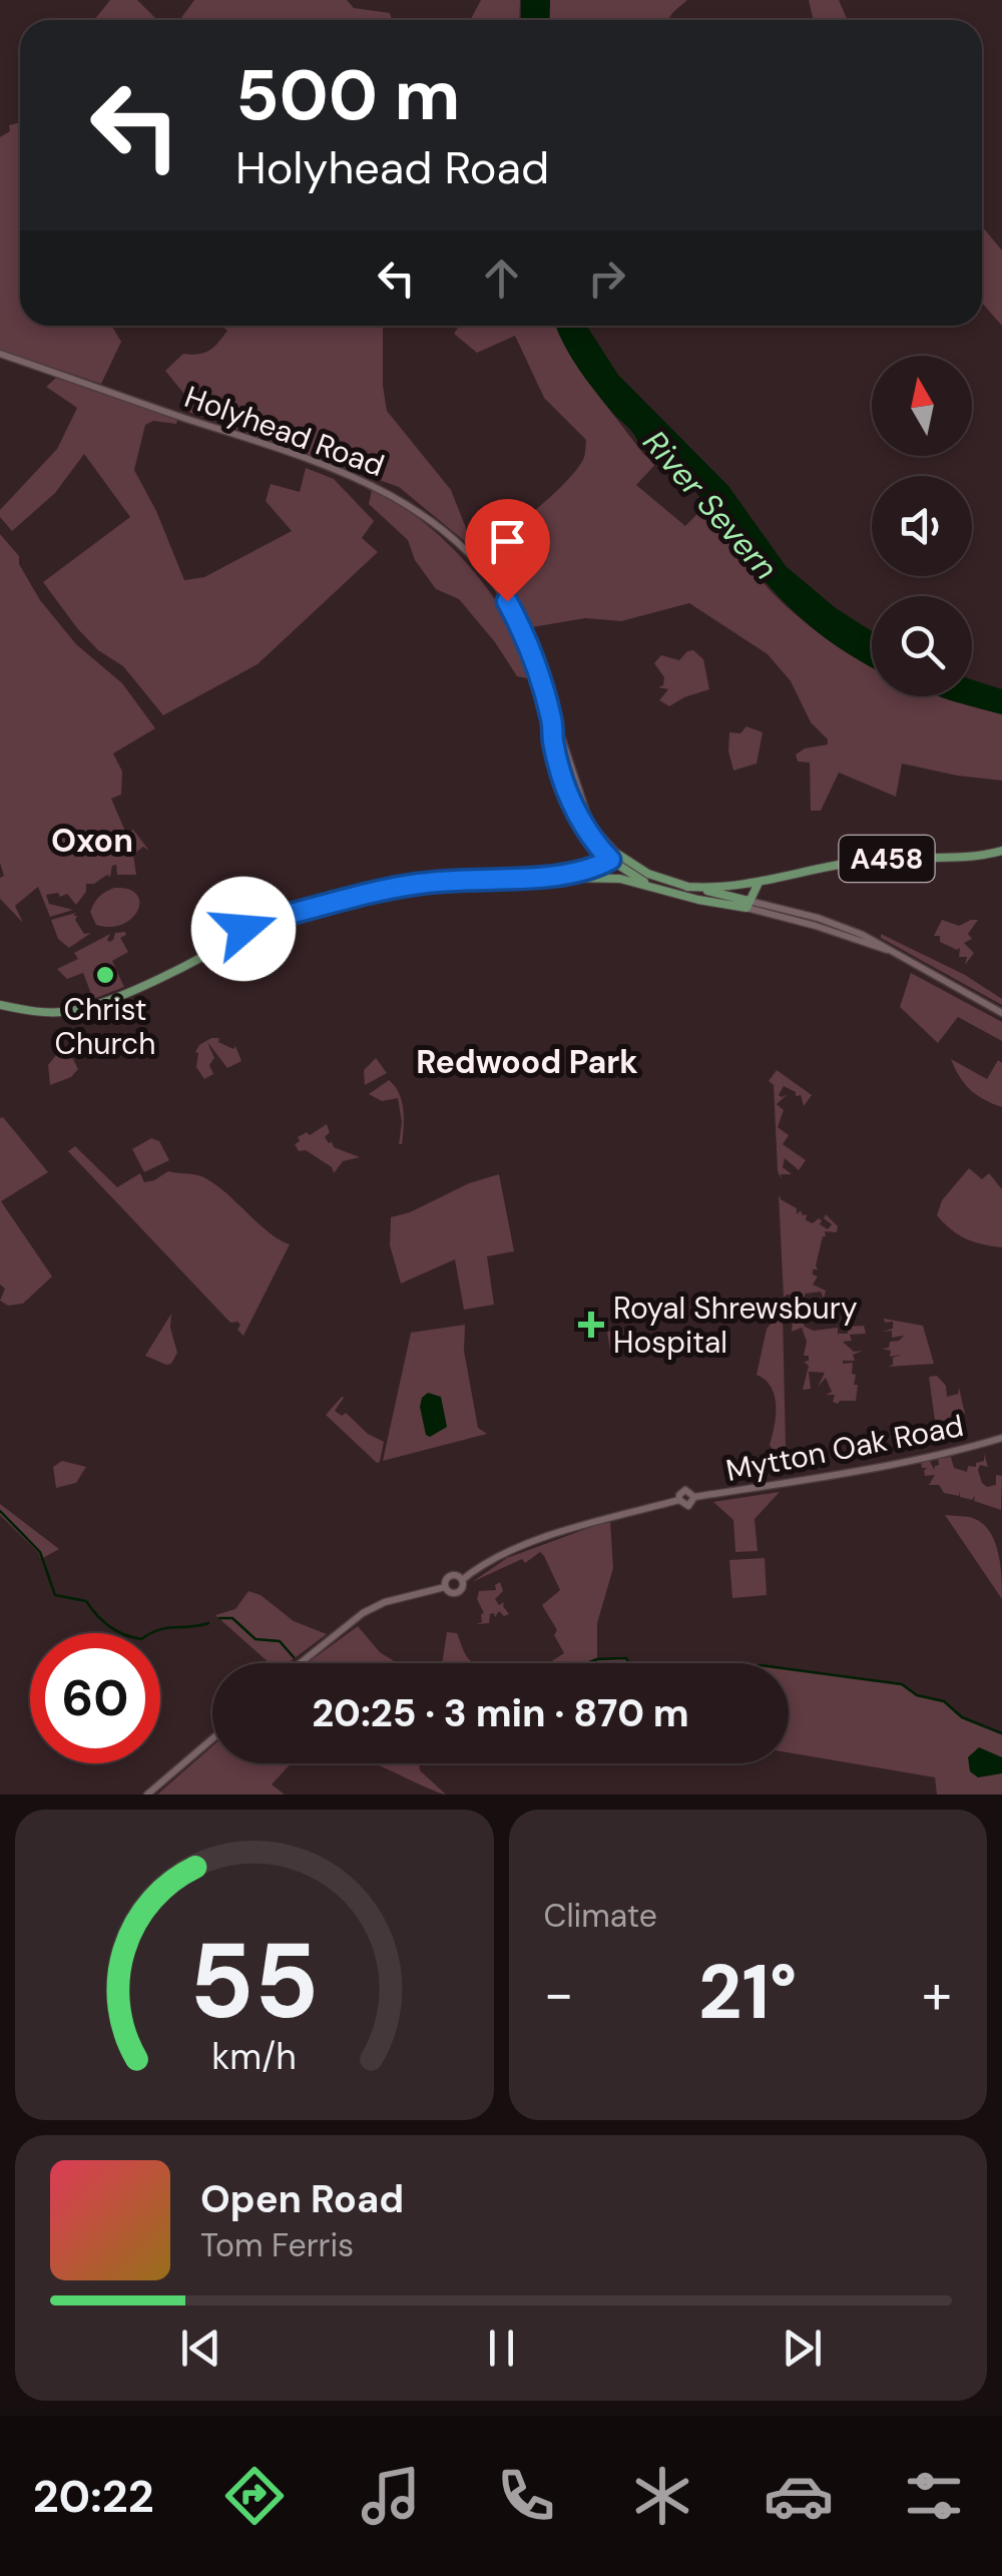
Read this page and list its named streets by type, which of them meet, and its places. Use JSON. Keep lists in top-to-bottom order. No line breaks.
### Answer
{"streets":{"main road":["Holyhead Road","A458","Mytton Oak Road"]},"crossings":[["Holyhead Road","A458"]],"districts":["Oxon","Redwood Park"],"water":["River Severn"],"places":{"other":["Christ Church"],"health":["Royal Shrewsbury Hospital"]},"north":"top","page":{"turn":["500 m","Holyhead Road"],"limit":"60","trip":"20:25 · 3 min · 870 m","tile":"Climate","heat":["−","21°","+"],"song":["Open Road","Tom Ferris"],"tabs":"20:22","gauge":["55","km/h"]}}
